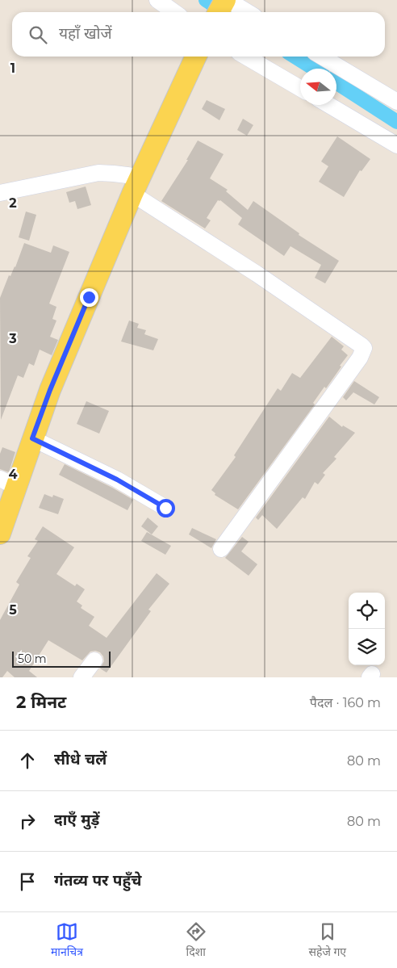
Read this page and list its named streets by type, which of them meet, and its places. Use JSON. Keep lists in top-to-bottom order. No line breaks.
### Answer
{"scale_bar":"50 m","north":"left","page":{"search":"यहाँ खोजें","scale":"50 m","heading":["2 मिनट","पैदल · 160 m"],"list":[["सीधे चलें","80 m"],["दाएँ मुड़ें","80 m"],"गंतव्य पर पहुँचे"],"nav":["मानचित्र","दिशा","सहेजे गए"]},"grid":{"rows":["1","2","3","4","5"]}}
